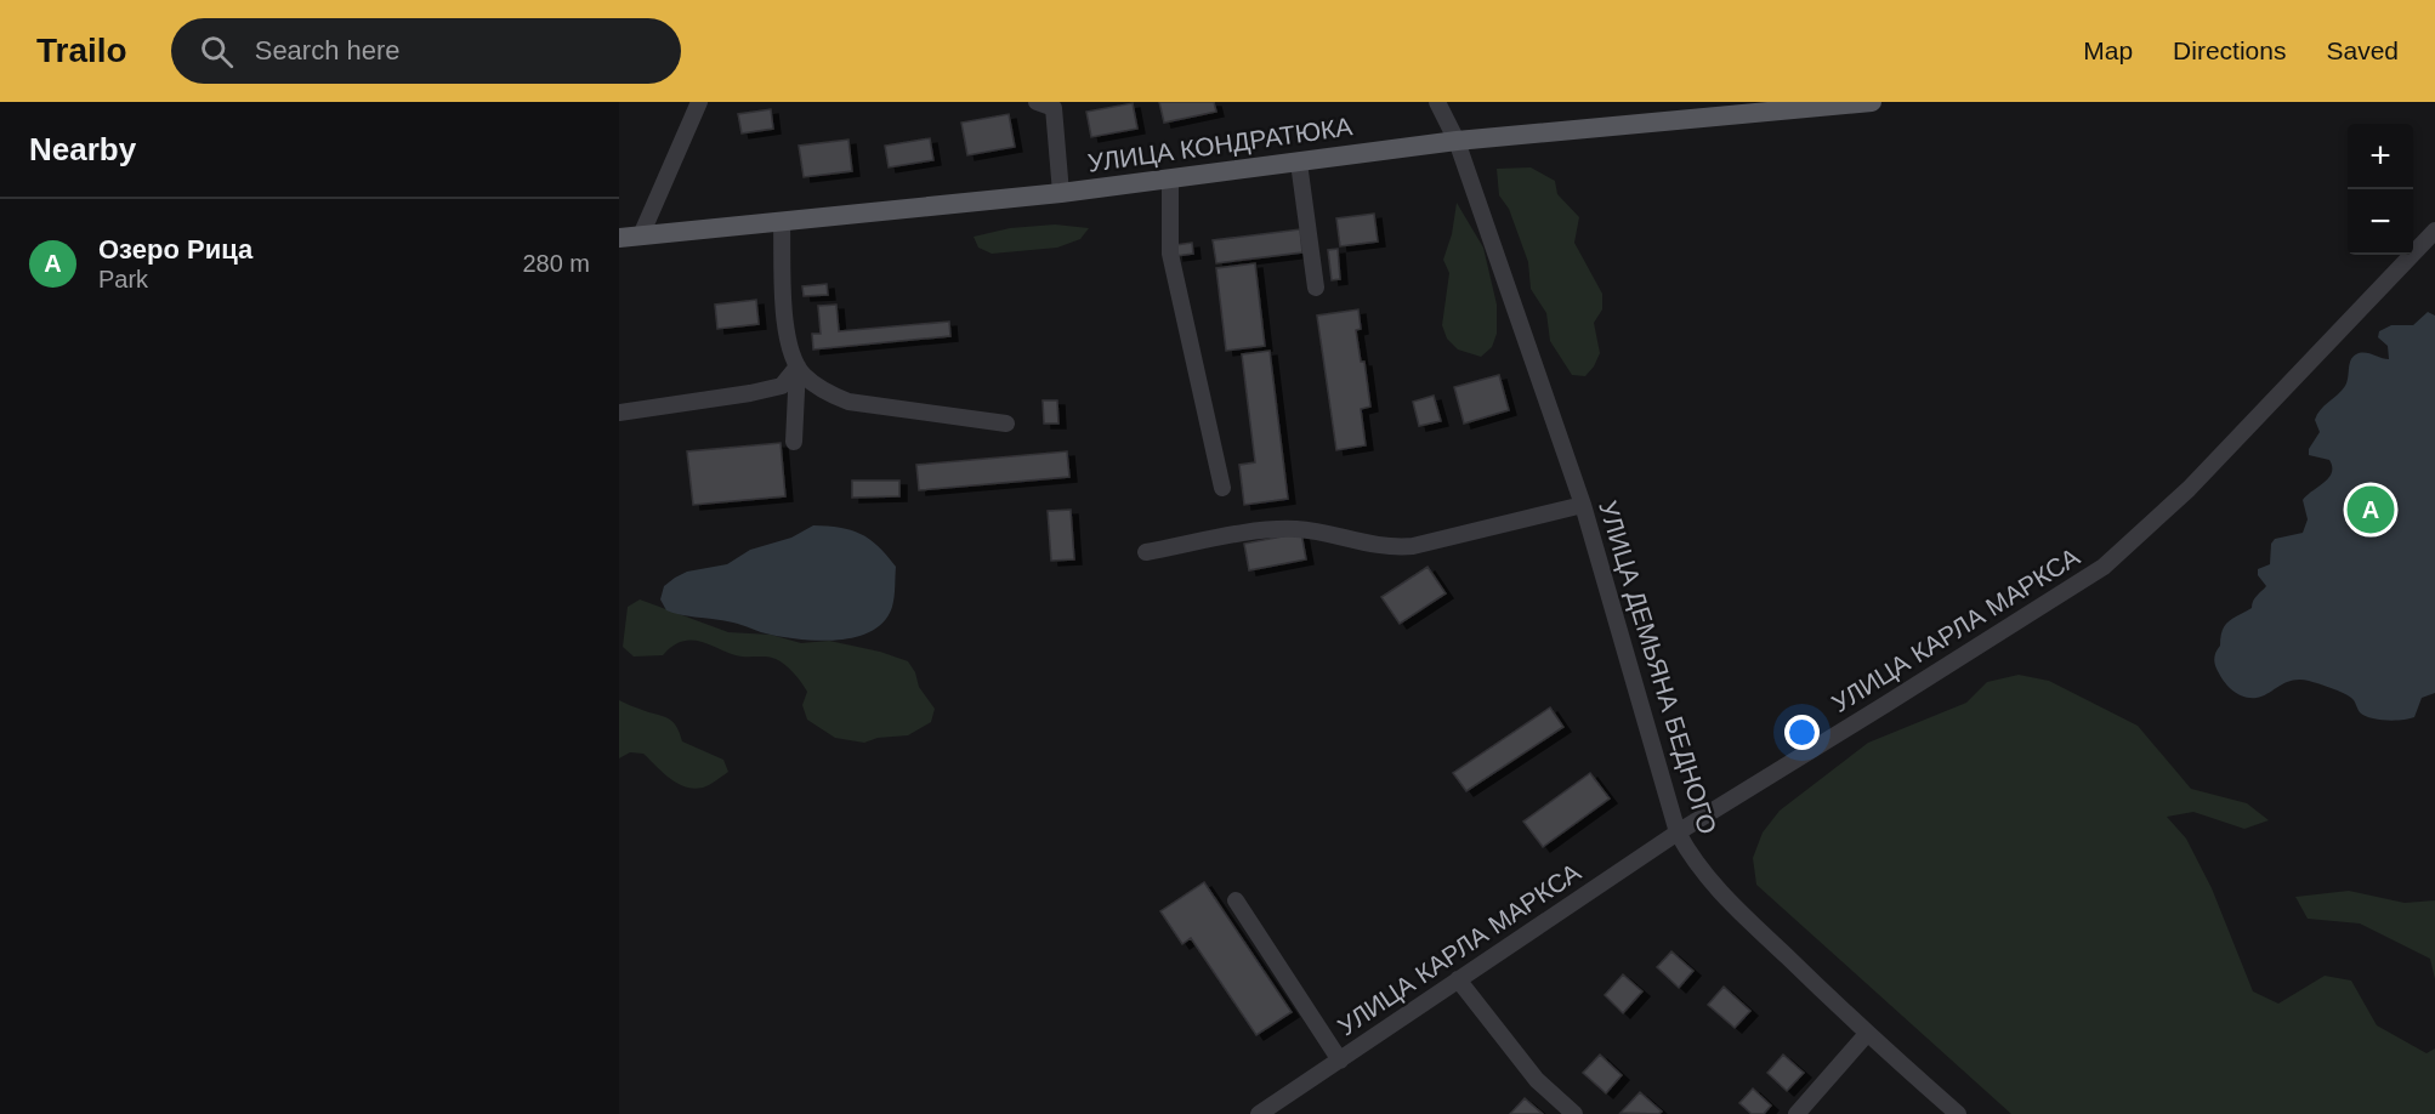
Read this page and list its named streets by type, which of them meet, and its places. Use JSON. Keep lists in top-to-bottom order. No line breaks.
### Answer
{"streets":{"main road":["УЛИЦА КОНДРАТЮКА"],"street":["УЛИЦА КАРЛА МАРКСА","УЛИЦА ДЕМЬЯНА БЕДНОГО"]},"crossings":[["УЛИЦА КОНДРАТЮКА","УЛИЦА ДЕМЬЯНА БЕДНОГО"],["УЛИЦА КАРЛА МАРКСА","УЛИЦА ДЕМЬЯНА БЕДНОГО"]],"page":{"header":"Trailo","search":"Search here","nav":["Map","Directions","Saved"],"heading":"Nearby","map_buttons":["+","−"],"list":[{"mark":"A","name":"Озеро Рица","note":"Park","value":"280 m"}],"pins":"A"}}
